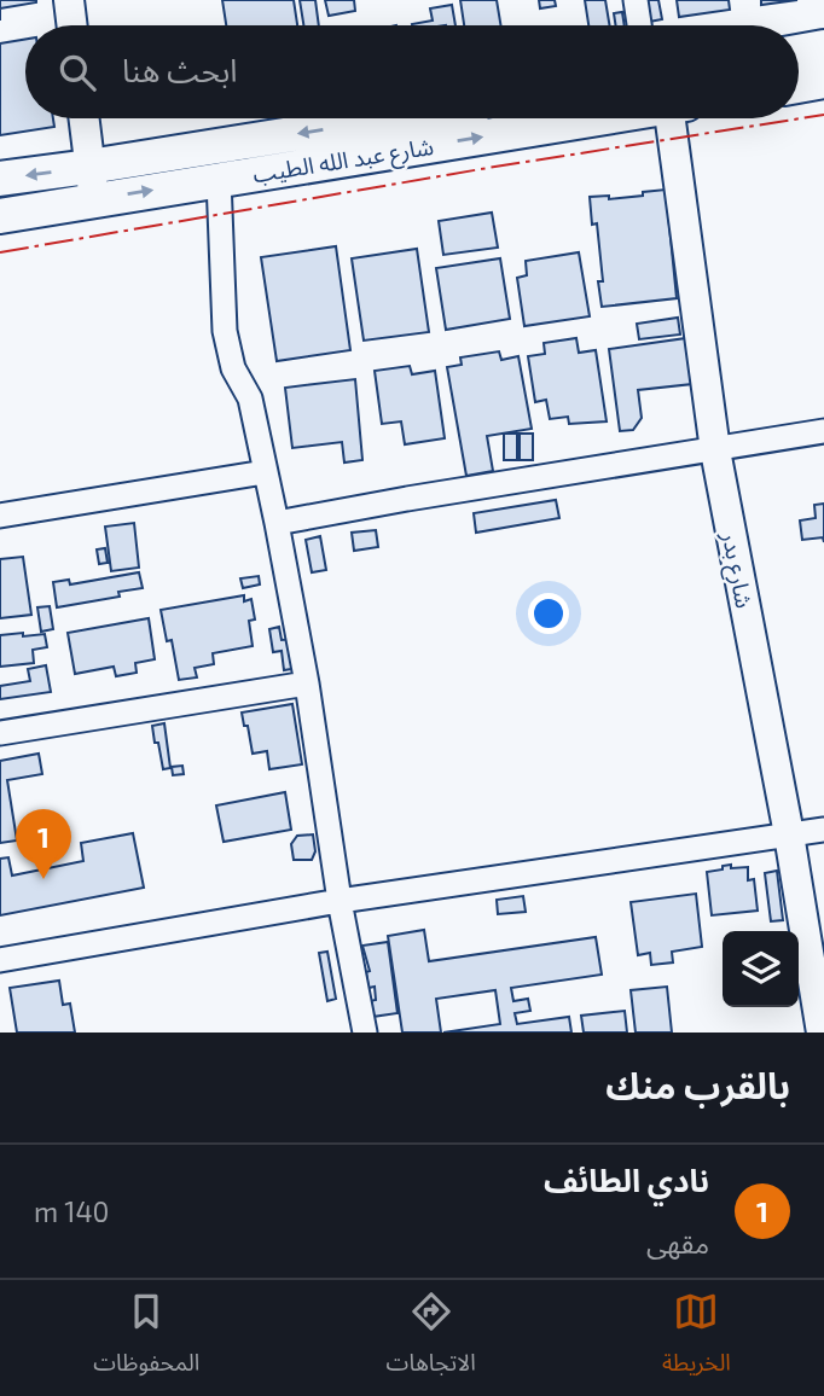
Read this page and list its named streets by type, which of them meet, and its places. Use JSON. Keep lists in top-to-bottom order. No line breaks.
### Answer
{"streets":{"main road":["شارع عبد الله الطيب"],"street":["شارع بدر"]},"page":{"search":"ابحث هنا","pins":"1","heading":"بالقرب منك","list":[{"mark":"1","name":"نادي الطائف","note":"مقهى","value":"140 m"}],"nav":["الخريطة","الاتجاهات","المحفوظات"]}}
